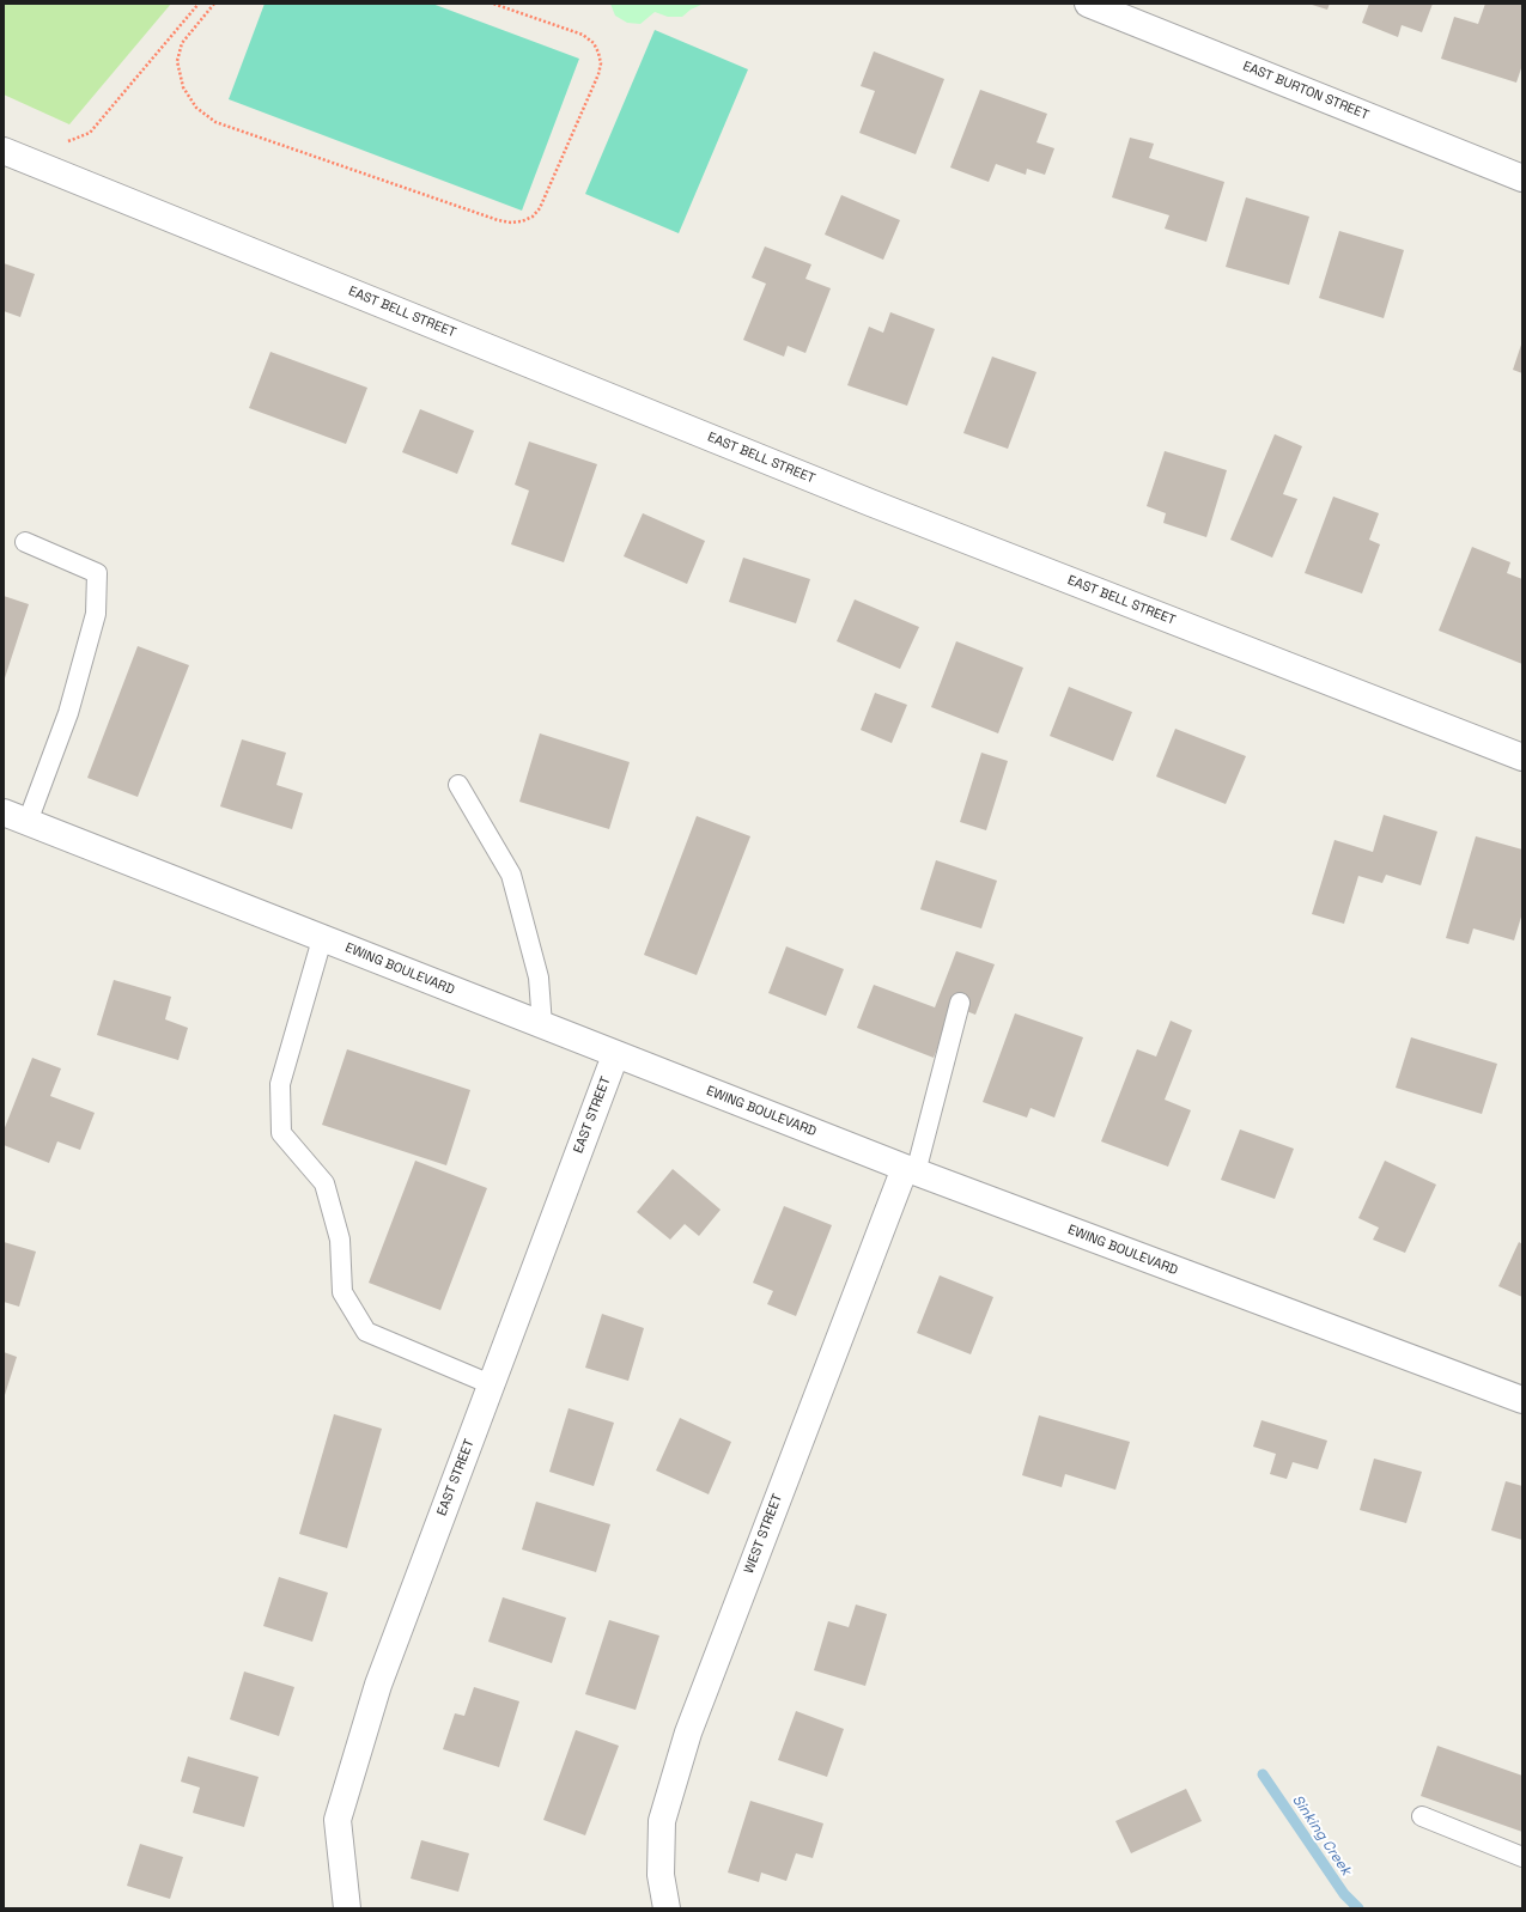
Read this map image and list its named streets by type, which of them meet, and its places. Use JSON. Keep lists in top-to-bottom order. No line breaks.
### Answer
{"streets":{"street":["EAST BURTON STREET","EAST BELL STREET","EWING BOULEVARD","EAST STREET","WEST STREET"]},"crossings":[["EWING BOULEVARD","EAST STREET"],["EWING BOULEVARD","WEST STREET"]],"water":["Sinking Creek"]}
